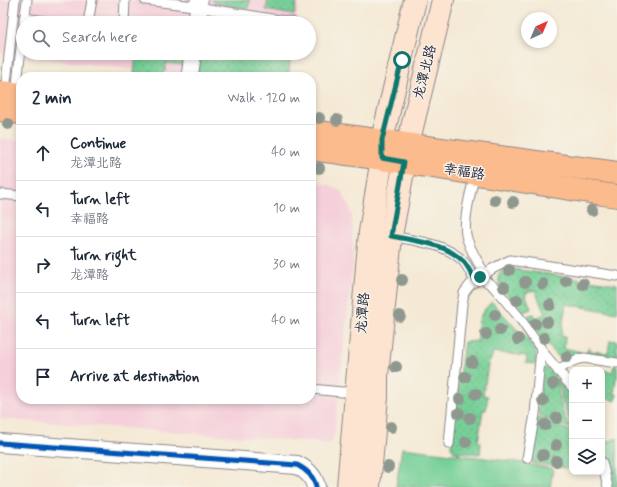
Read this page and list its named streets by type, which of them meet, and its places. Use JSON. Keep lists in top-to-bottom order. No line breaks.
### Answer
{"streets":{"main road":["龙潭北路","幸福路","龙潭路"]},"crossings":[["龙潭北路","幸福路"],["龙潭北路","龙潭路"],["幸福路","龙潭路"]],"north":"top right","page":{"search":"Search here","heading":["2 min","Walk · 120 m"],"list":[["Continue","龙潭北路","40 m"],["Turn left","幸福路","10 m"],["Turn right","龙潭路","30 m"],["Turn left","40 m"],"Arrive at destination"],"map_buttons":["+","−"]}}
